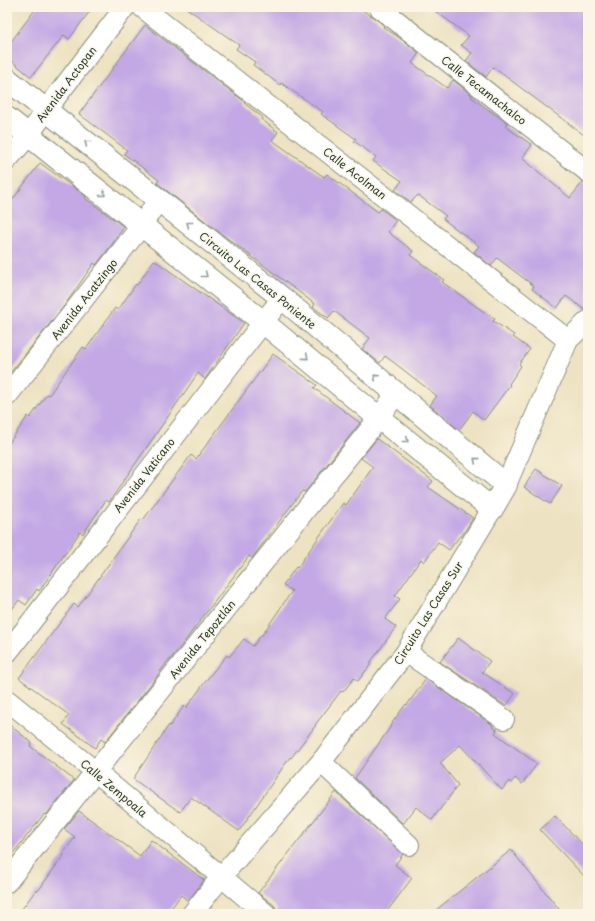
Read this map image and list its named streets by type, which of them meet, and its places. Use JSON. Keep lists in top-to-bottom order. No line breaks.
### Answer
{"streets":{"street":["Avenida Actopan","Calle Tecamachalco","Calle Acolman","Circuito Las Casas Poniente","Avenida Acatzingo","Avenida Vaticano","Circuito Las Casas Sur","Avenida Tepoztlán","Calle Zempoala"]},"crossings":[["Avenida Actopan","Circuito Las Casas Poniente"],["Calle Acolman","Circuito Las Casas Sur"],["Circuito Las Casas Poniente","Avenida Acatzingo"],["Circuito Las Casas Poniente","Avenida Vaticano"],["Circuito Las Casas Poniente","Circuito Las Casas Sur"],["Circuito Las Casas Poniente","Avenida Tepoztlán"],["Circuito Las Casas Sur","Calle Zempoala"],["Avenida Tepoztlán","Calle Zempoala"]]}
